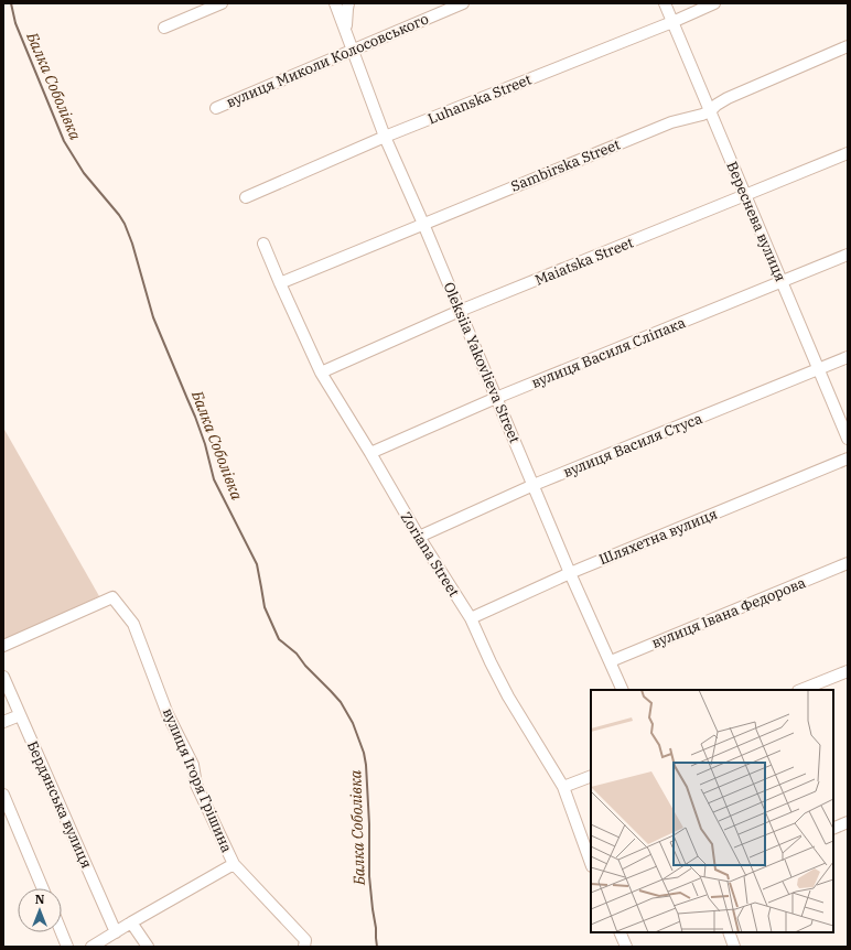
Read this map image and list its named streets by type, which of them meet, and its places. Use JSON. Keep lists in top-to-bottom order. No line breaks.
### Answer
{"streets":{"street":["вулиця Миколи Колосовського","Luhanska Street","Sambirska Street","Вереснева вулиця","Maiatska Street","вулиця Василя Сліпака","Oleksiia Yakovlieva Street","вулиця Василя Стуса","Шляхетна вулиця","Zoriana Street","вулиця Івана Федорова","вулиця Ігоря Грішина","Бердянська вулиця"]},"crossings":[["вулиця Миколи Колосовського","Oleksiia Yakovlieva Street"],["Luhanska Street","Вереснева вулиця"],["Luhanska Street","Oleksiia Yakovlieva Street"],["Sambirska Street","Вереснева вулиця"],["Sambirska Street","Oleksiia Yakovlieva Street"],["Sambirska Street","Zoriana Street"],["Вереснева вулиця","Maiatska Street"],["Вереснева вулиця","вулиця Василя Сліпака"],["Вереснева вулиця","вулиця Василя Стуса"],["Maiatska Street","Oleksiia Yakovlieva Street"],["Maiatska Street","Zoriana Street"],["вулиця Василя Сліпака","Oleksiia Yakovlieva Street"],["вулиця Василя Сліпака","Zoriana Street"],["Oleksiia Yakovlieva Street","вулиця Василя Стуса"],["Oleksiia Yakovlieva Street","Шляхетна вулиця"],["Oleksiia Yakovlieva Street","вулиця Івана Федорова"],["вулиця Василя Стуса","Zoriana Street"],["Шляхетна вулиця","Zoriana Street"]],"water":["Балка Соболівка"],"north":"top"}
